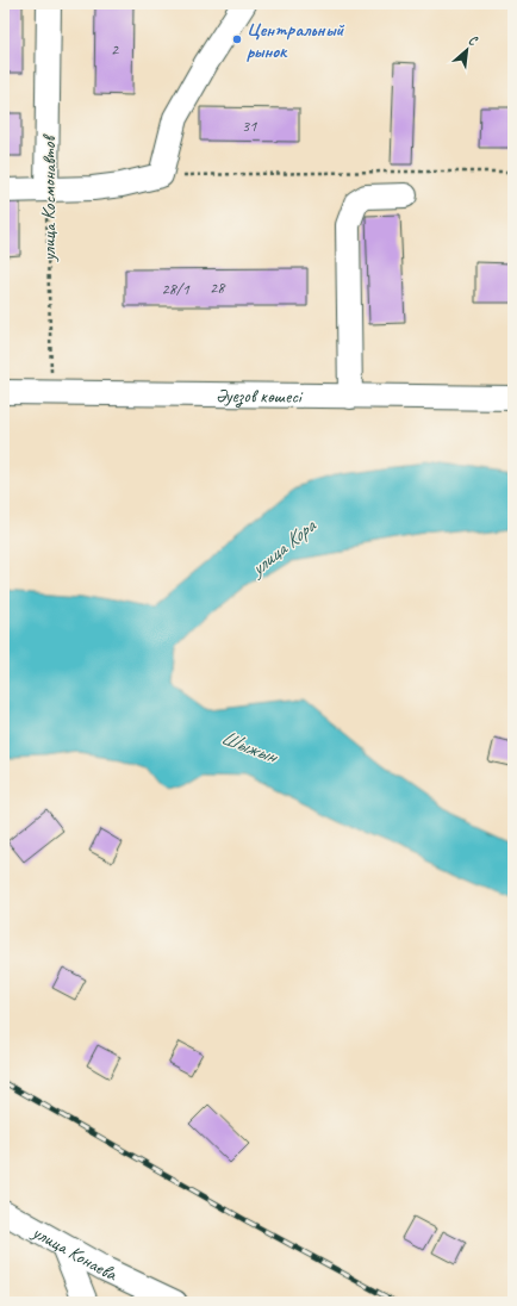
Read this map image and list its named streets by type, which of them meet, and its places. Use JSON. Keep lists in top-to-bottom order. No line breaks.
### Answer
{"streets":{"street":["улица Космонавтов","Әуезов көшесі","улица Конаева"]},"crossings":[["улица Космонавтов","Әуезов көшесі"]],"water":["улица Кора","Шыжын"],"places":["Центральный рынок"],"house_numbers":["2","31","28","28/1"],"north":"top right"}
